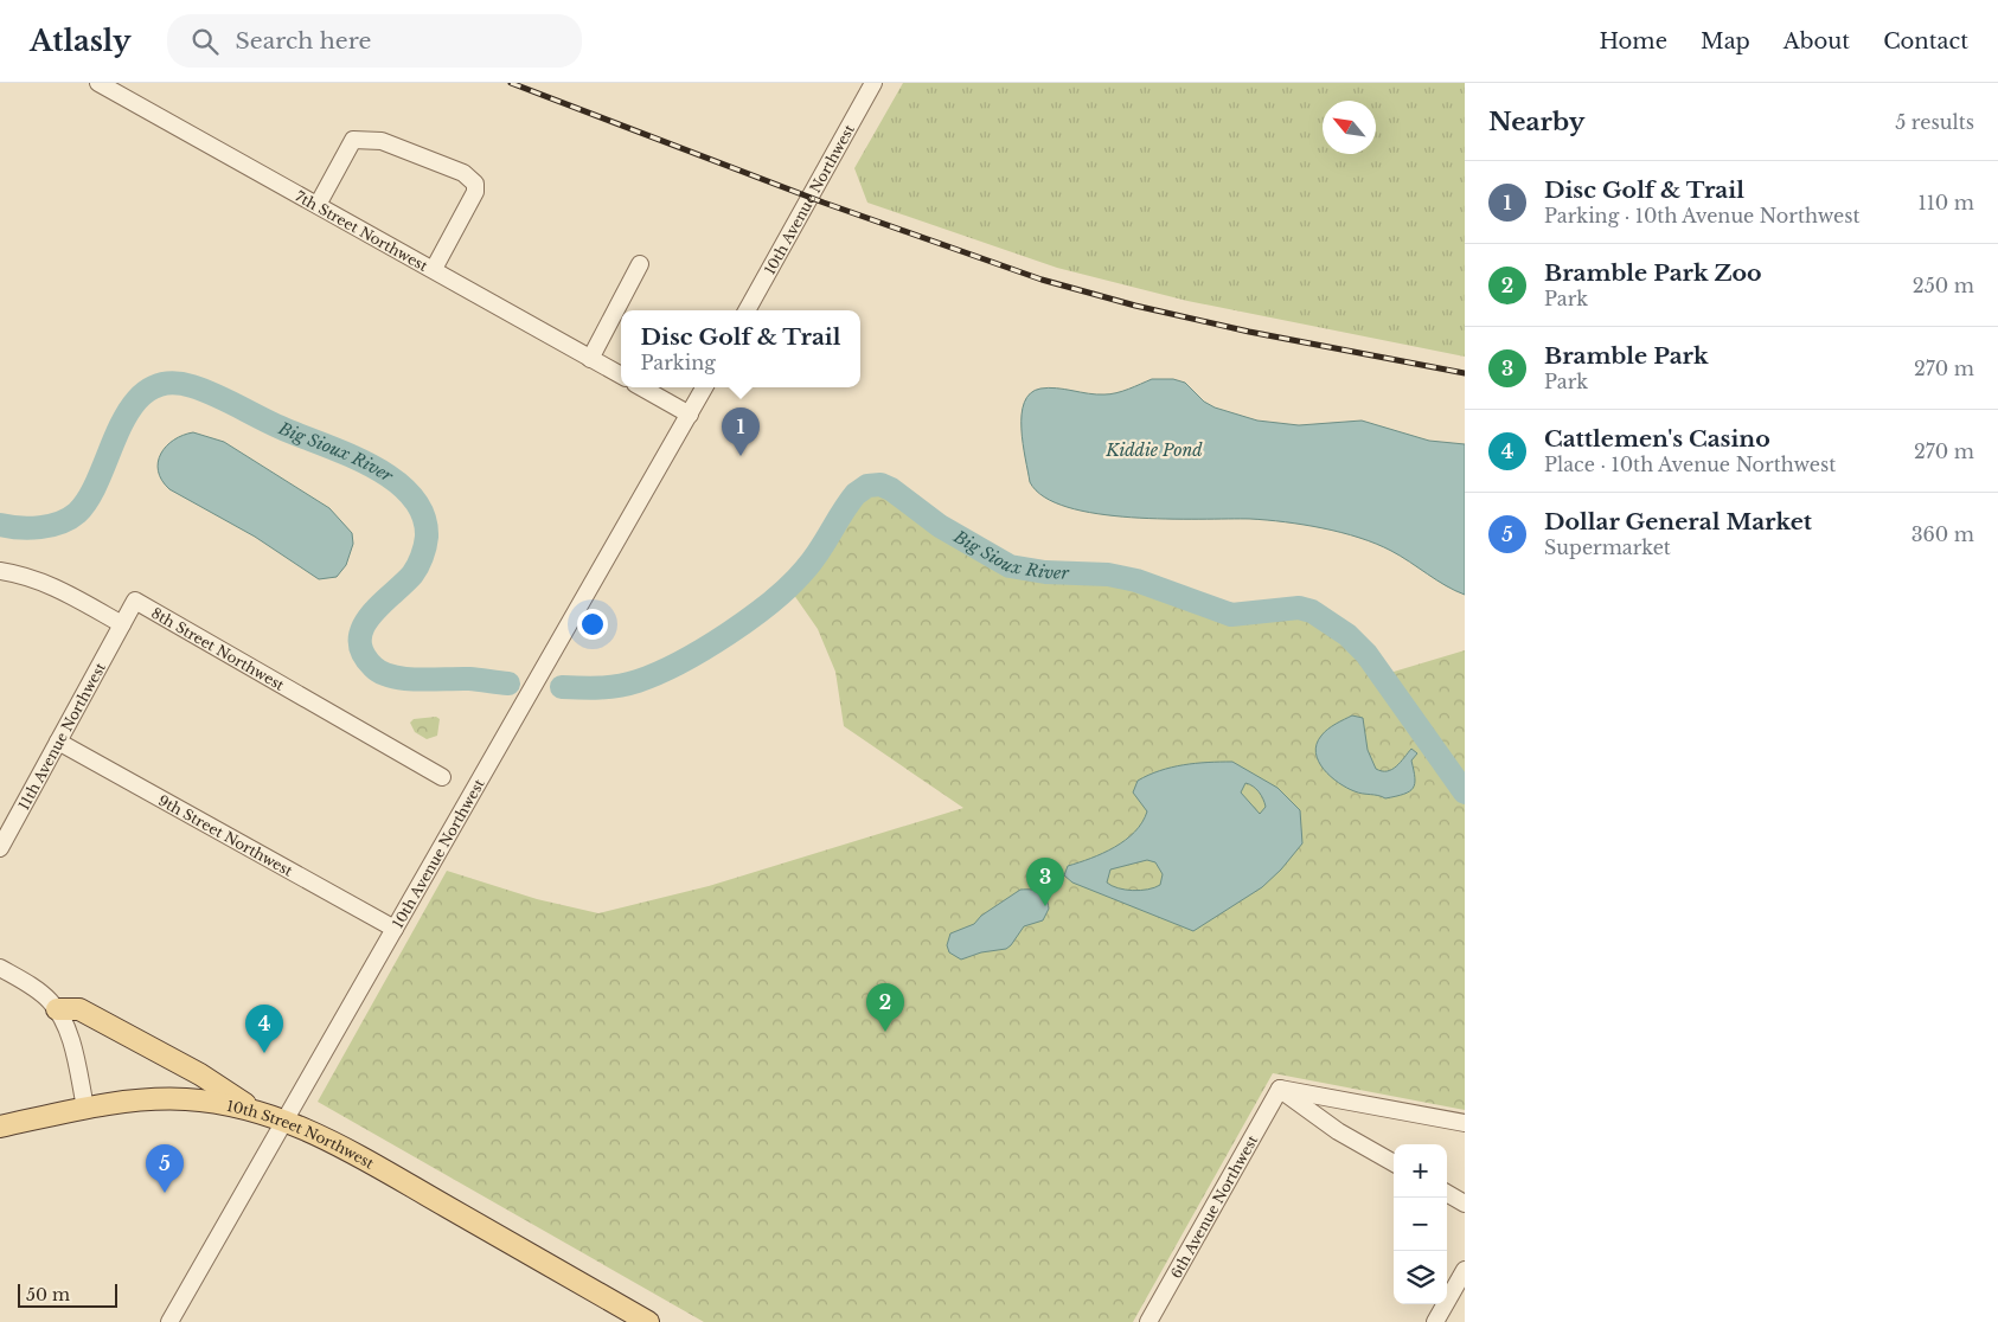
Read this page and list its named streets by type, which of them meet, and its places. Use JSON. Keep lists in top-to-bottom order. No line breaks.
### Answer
{"streets":{"main road":["10th Street Northwest"],"street":["10th Avenue Northwest","7th Street Northwest","8th Street Northwest","11th Avenue Northwest","9th Street Northwest","6th Avenue Northwest"]},"crossings":[["10th Avenue Northwest","9th Street Northwest"],["10th Avenue Northwest","10th Street Northwest"],["8th Street Northwest","11th Avenue Northwest"],["11th Avenue Northwest","9th Street Northwest"]],"water":["Kiddie Pond","Big Sioux River"],"scale_bar":"50 m","north":"top left","page":{"header":"Atlasly","search":"Search here","nav":["Home","Map","About","Contact"],"heading":["Nearby","5 results"],"list":[{"mark":"1","name":"Disc Golf & Trail","note":"Parking · 10th Avenue Northwest","value":"110 m"},{"mark":"2","name":"Bramble Park Zoo","note":"Park","value":"250 m"},{"mark":"3","name":"Bramble Park","note":"Park","value":"270 m"},{"mark":"4","name":"Cattlemen's Casino","note":"Place · 10th Avenue Northwest","value":"270 m"},{"mark":"5","name":"Dollar General Market","note":"Supermarket","value":"360 m"}],"popup":["Disc Golf & Trail","Parking"],"pins":["1","3","2","4","5"],"map_buttons":["+","−"],"scale":"50 m"}}
